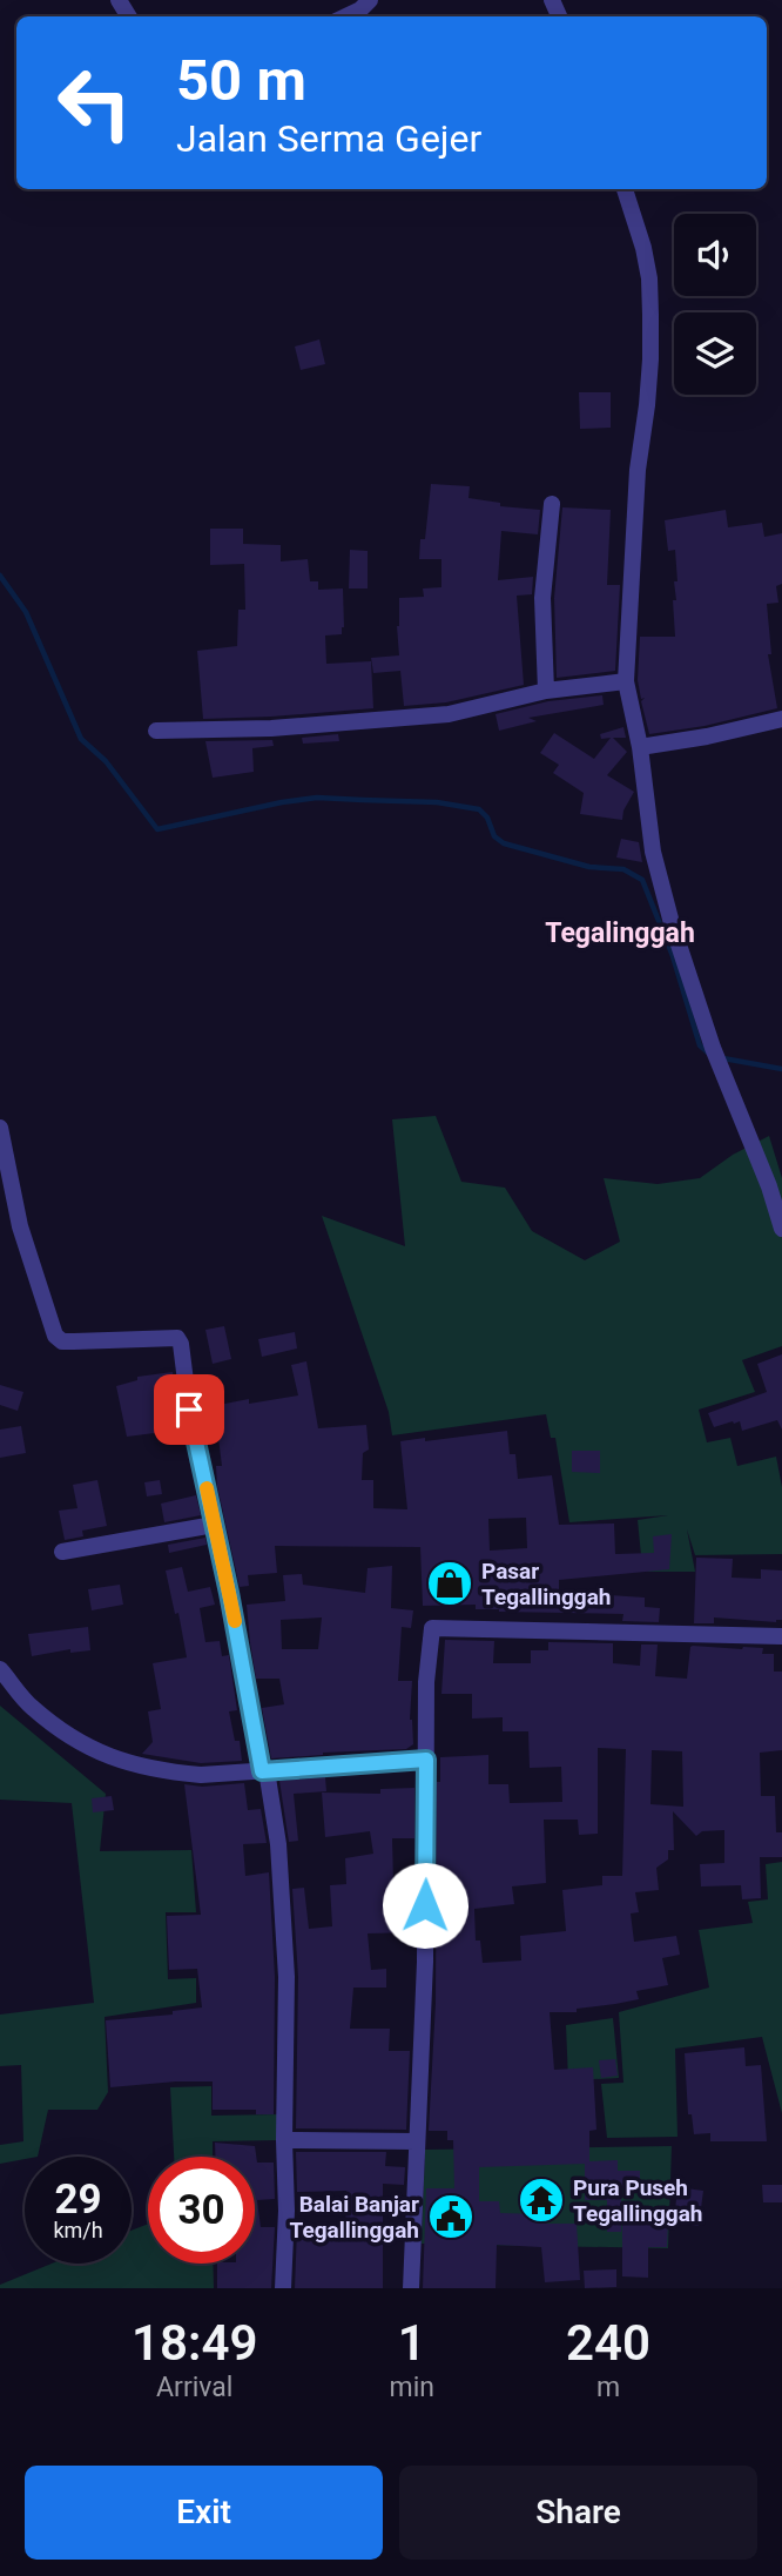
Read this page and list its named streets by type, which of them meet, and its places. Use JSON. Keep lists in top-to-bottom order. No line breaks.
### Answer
{"districts":["Tegalinggah"],"places":{"shop":["Pasar Tegallinggah"],"temple":["Pura Puseh Tegallinggah"],"public building":["Balai Banjar Tegallinggah"]},"page":{"turn":["50 m","Jalan Serma Gejer"],"speed":"29 km/h","limit":"30","eta":["18:49","Arrival","1","min","240","m"],"buttons":["Exit","Share"]}}
